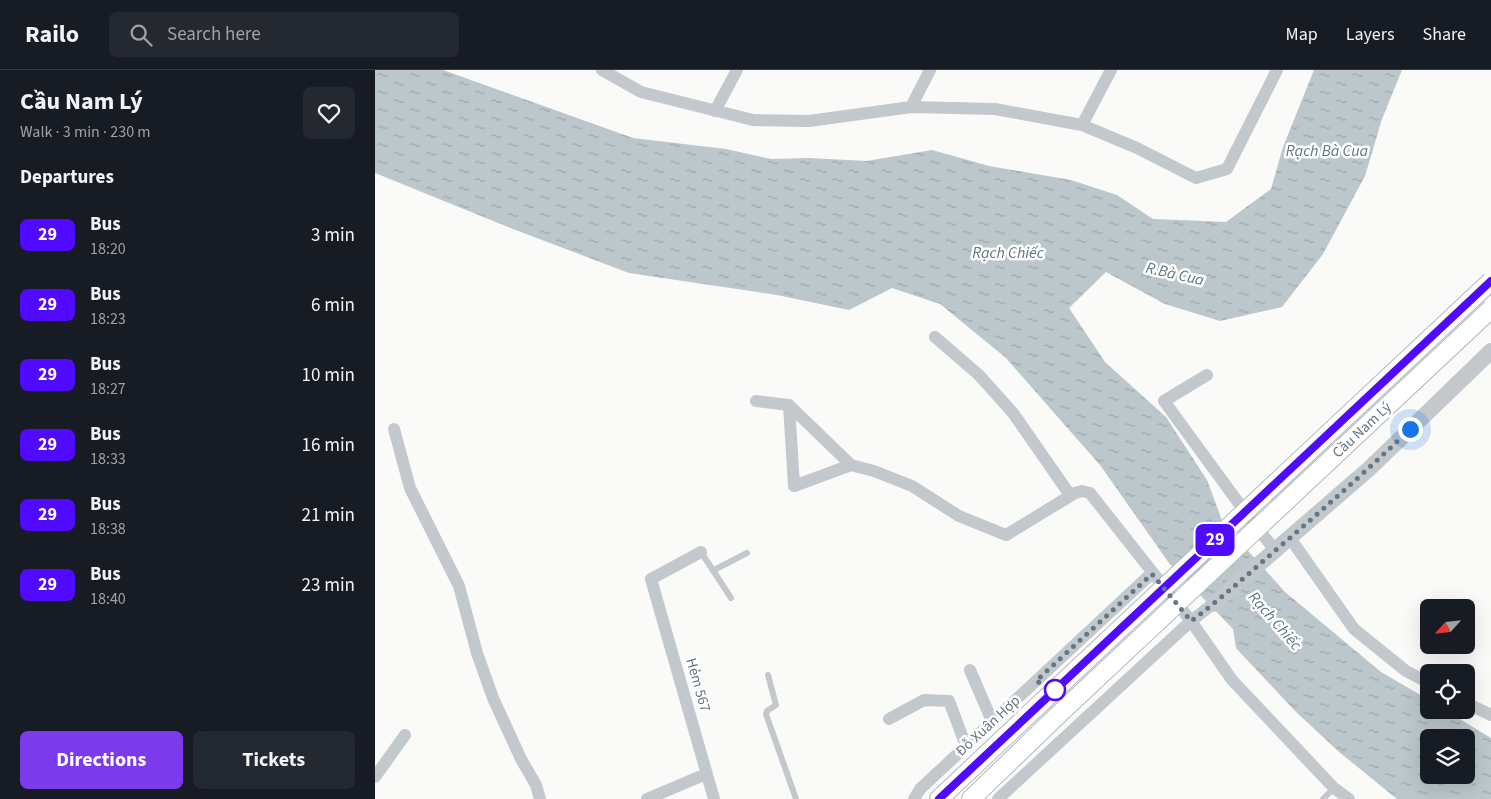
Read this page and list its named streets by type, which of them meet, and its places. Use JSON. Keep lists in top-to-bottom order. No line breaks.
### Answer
{"streets":{"main road":["Cầu Nam Lý","Đỗ Xuân Hợp"],"street":["Hẻm 567"]},"crossings":[["Cầu Nam Lý","Đỗ Xuân Hợp"]],"water":["Rạch Bà Cua","Rạch Chiếc","R.Bà Cua"],"lines":["bus line 29"],"north":"bottom left","page":{"header":"Railo","search":"Search here","nav":["Map","Layers","Share"],"heading":[["Cầu Nam Lý","Walk · 3 min · 230 m"],"Departures"],"on_map":"29","list":[{"mark":"29","name":"Bus","note":"18:20","value":"3 min"},{"mark":"29","name":"Bus","note":"18:23","value":"6 min"},{"mark":"29","name":"Bus","note":"18:27","value":"10 min"},{"mark":"29","name":"Bus","note":"18:33","value":"16 min"},{"mark":"29","name":"Bus","note":"18:38","value":"21 min"},{"mark":"29","name":"Bus","note":"18:40","value":"23 min"}],"buttons":["Directions","Tickets"]}}
